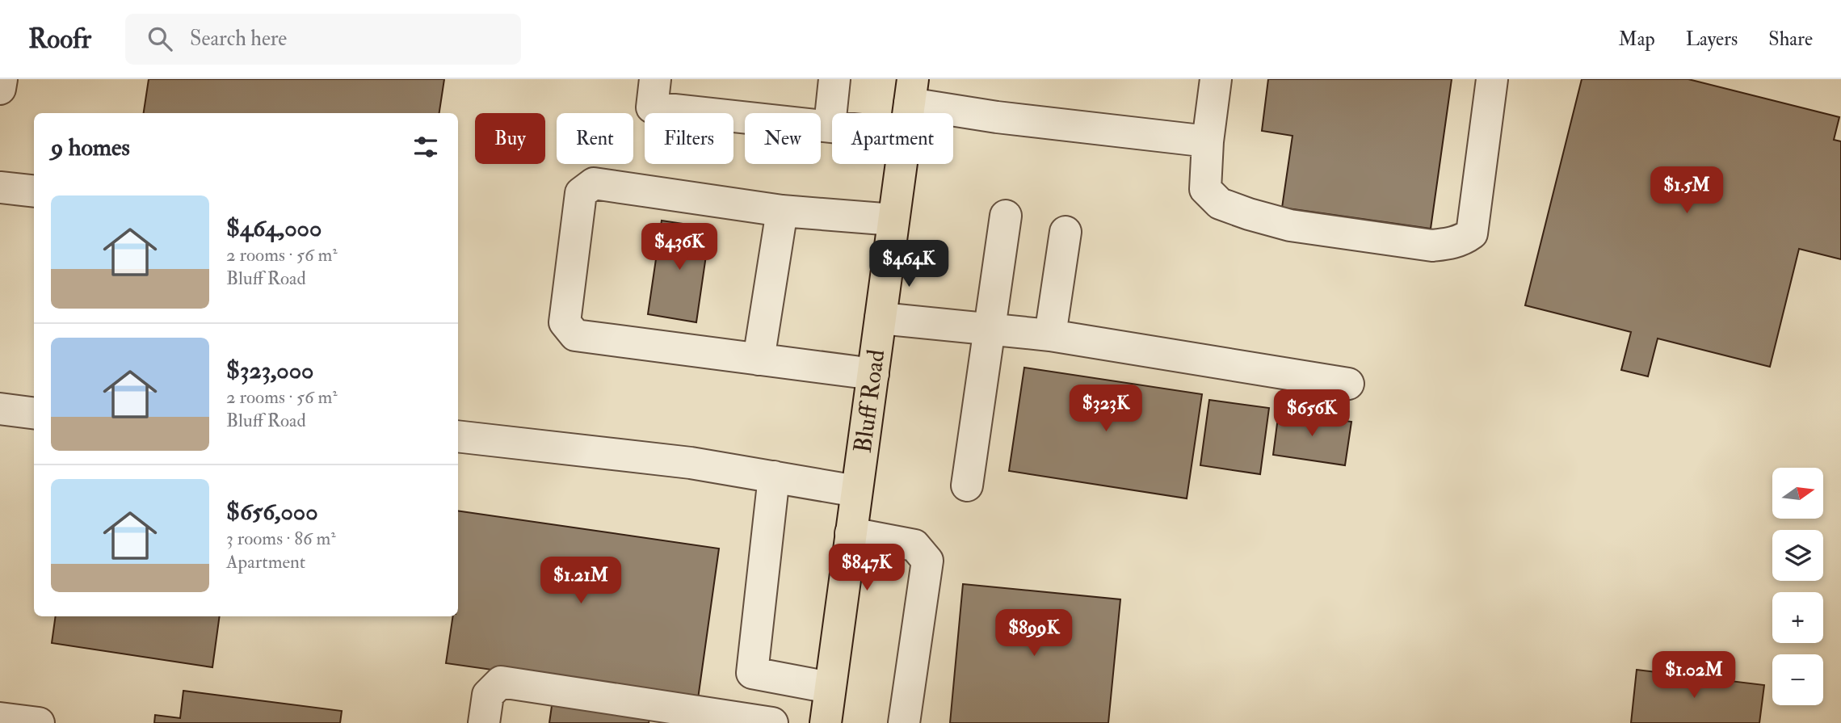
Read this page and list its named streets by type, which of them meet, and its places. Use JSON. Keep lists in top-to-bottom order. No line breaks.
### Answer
{"streets":{"main road":["Bluff Road"]},"north":"right","page":{"header":"Roofr","search":"Search here","nav":["Map","Layers","Share"],"chip":["Buy","Rent","Filters","New","Apartment"],"heading":"9 homes","price":["$1.5M","$436K","$464K","$323K","$656K","$847K","$1.21M","$899K","$1.02M"],"list":[{"name":"$464,000","note":"2 rooms · 56 m² · Bluff Road"},{"name":"$323,000","note":"2 rooms · 56 m² · Bluff Road"},{"name":"$656,000","note":"3 rooms · 86 m² · Apartment"}],"map_buttons":["+","−"]}}
